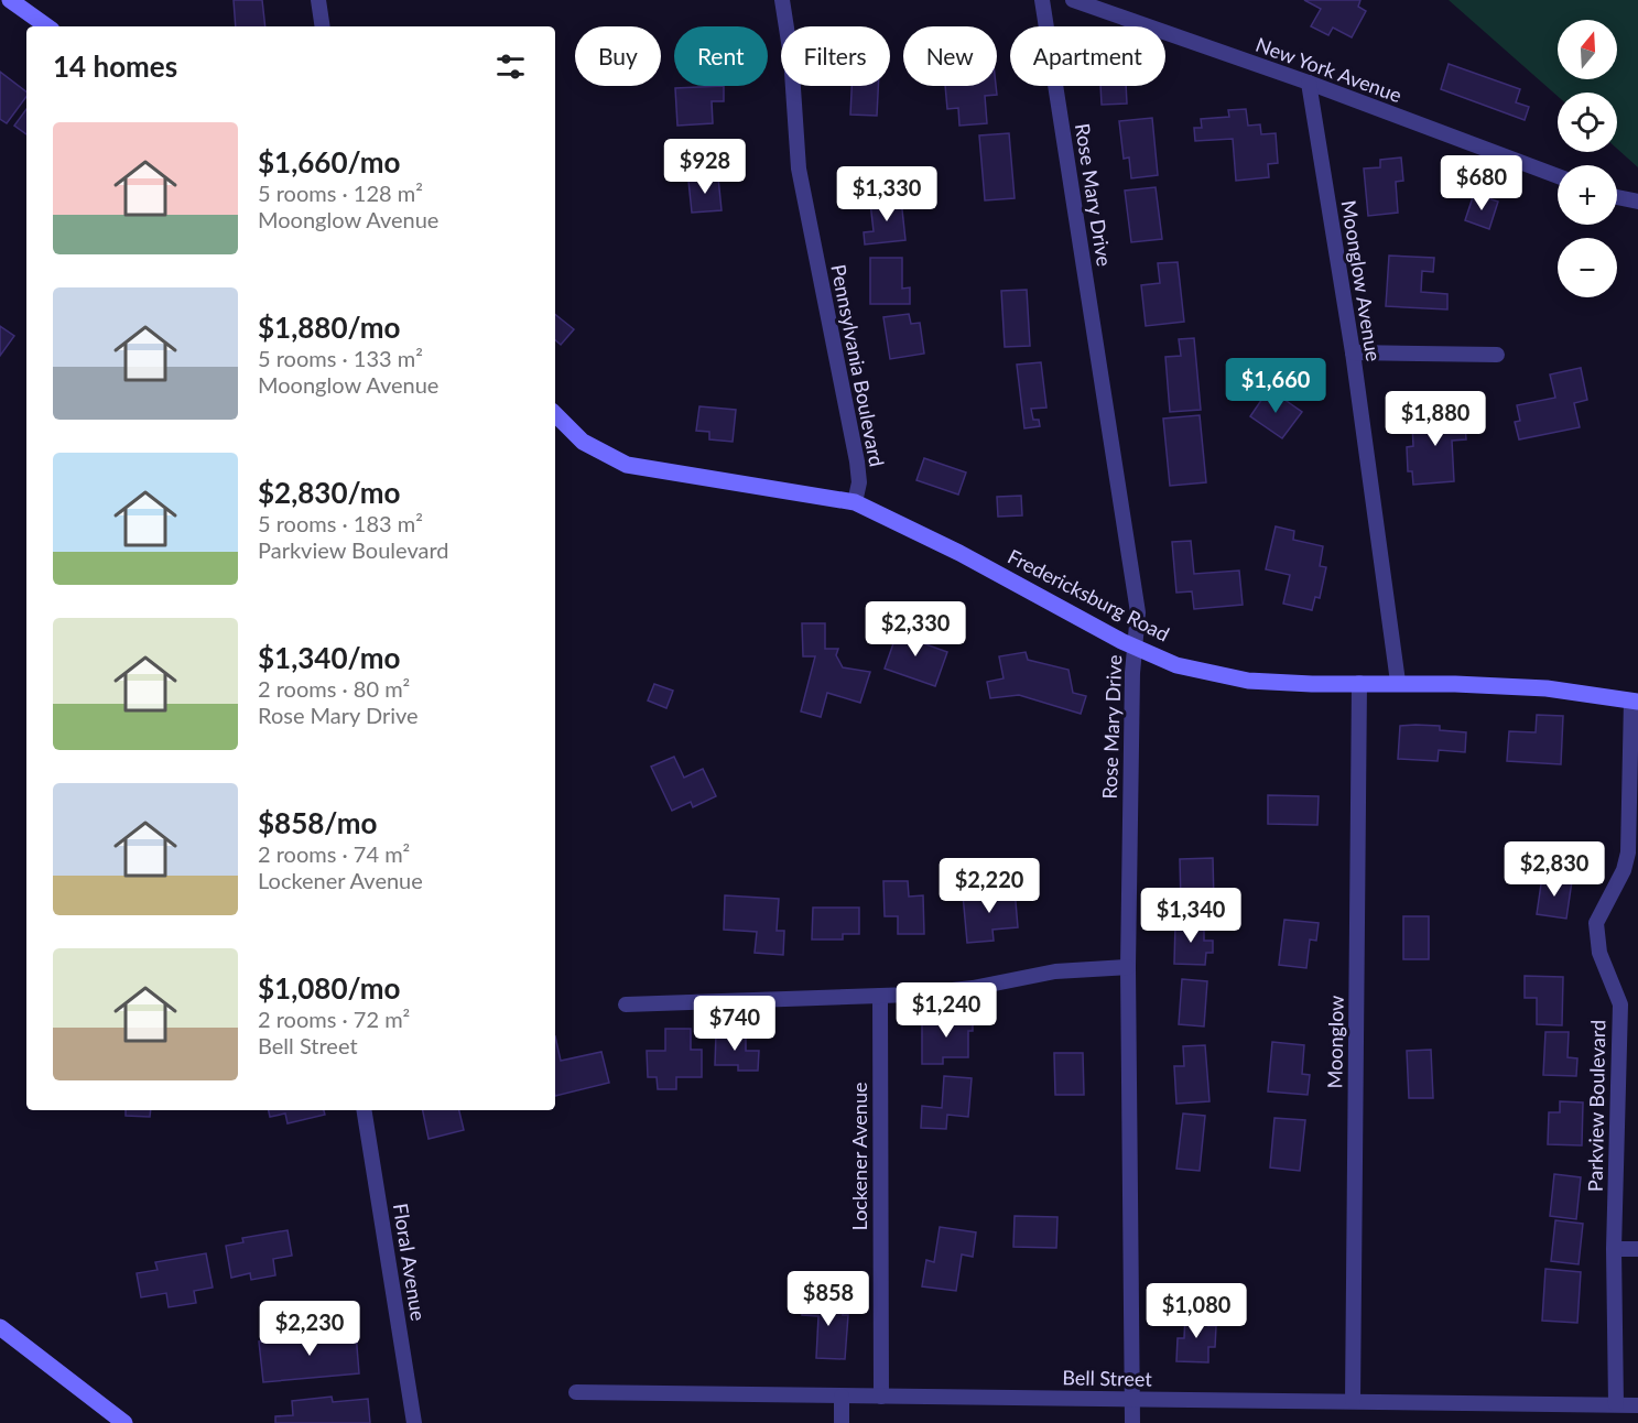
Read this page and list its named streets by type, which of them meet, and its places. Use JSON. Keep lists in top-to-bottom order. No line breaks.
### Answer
{"streets":{"street":["New York Avenue","Rose Mary Drive","Moonglow Avenue","Pennsylvania Boulevard","Fredericksburg Road","Moonglow","Parkview Boulevard","Lockener Avenue","Floral Avenue","Bell Street"]},"crossings":[["New York Avenue","Moonglow Avenue"],["Rose Mary Drive","Fredericksburg Road"],["Rose Mary Drive","Bell Street"],["Moonglow Avenue","Fredericksburg Road"],["Pennsylvania Boulevard","Fredericksburg Road"],["Fredericksburg Road","Moonglow"],["Fredericksburg Road","Parkview Boulevard"],["Moonglow","Bell Street"],["Parkview Boulevard","Bell Street"],["Lockener Avenue","Bell Street"]],"north":"top","page":{"map_buttons":["+","−"],"chip":["Buy","Rent","Filters","New","Apartment"],"heading":"14 homes","list":[{"name":"$1,660/mo","note":"5 rooms · 128 m² · Moonglow Avenue"},{"name":"$1,880/mo","note":"5 rooms · 133 m² · Moonglow Avenue"},{"name":"$2,830/mo","note":"5 rooms · 183 m² · Parkview Boulevard"},{"name":"$1,340/mo","note":"2 rooms · 80 m² · Rose Mary Drive"},{"name":"$858/mo","note":"2 rooms · 74 m² · Lockener Avenue"},{"name":"$1,080/mo","note":"2 rooms · 72 m² · Bell Street"}],"price":["$928","$680","$1,330","$1,660","$1,880","$2,330","$2,830","$2,220","$1,340","$1,240","$740","$858","$1,080","$2,230"]}}
